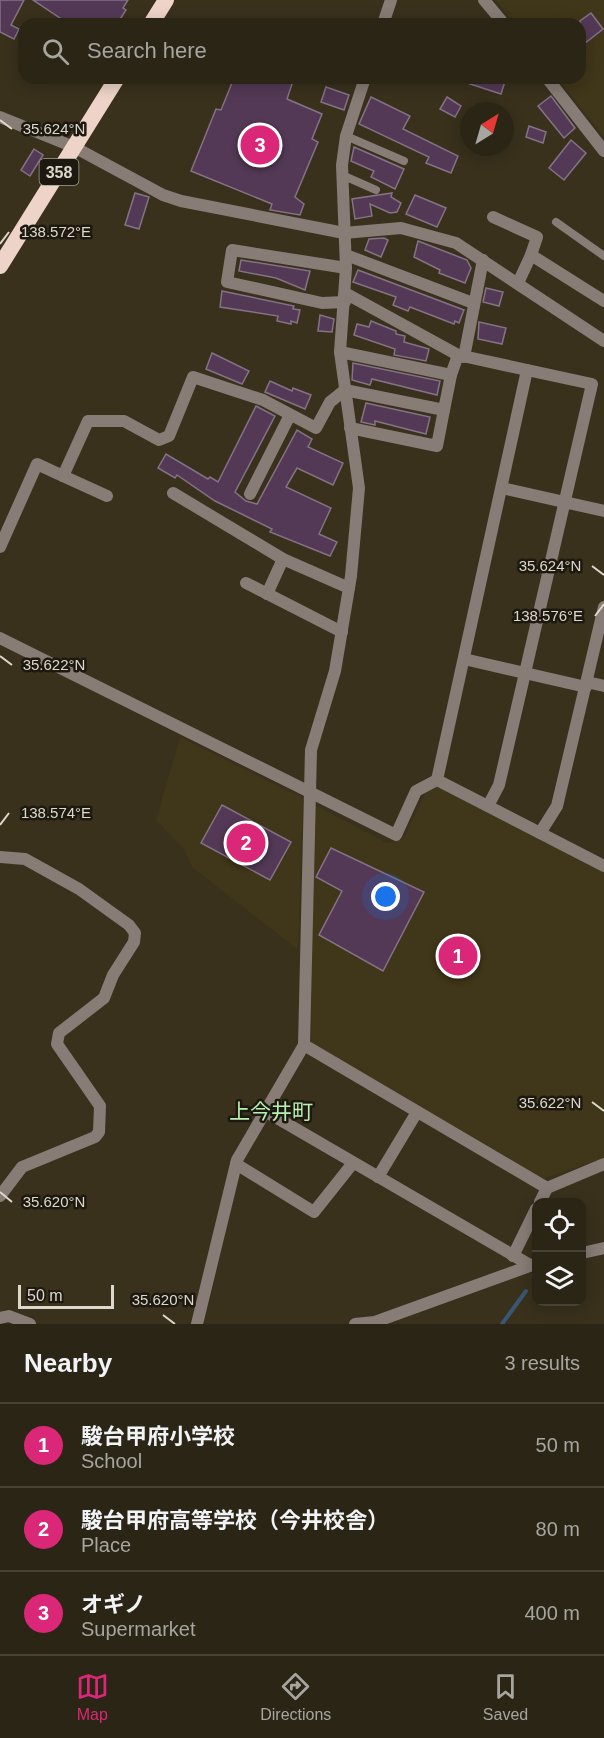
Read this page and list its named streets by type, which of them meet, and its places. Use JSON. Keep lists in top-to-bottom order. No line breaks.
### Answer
{"streets":{"highway":["358"]},"districts":["上今井町"],"scale_bar":"50 m","north":"top right","page":{"search":"Search here","pins":["3","2","1"],"scale":"50 m","heading":["Nearby","3 results"],"list":[{"mark":"1","name":"駿台甲府小学校","note":"School","value":"50 m"},{"mark":"2","name":"駿台甲府高等学校（今井校舎）","note":"Place","value":"80 m"},{"mark":"3","name":"オギノ","note":"Supermarket","value":"400 m"}],"nav":["Map","Directions","Saved"]},"coordinates":["35.624°N","138.572°E","138.576°E","35.622°N","138.574°E","35.620°N"]}
